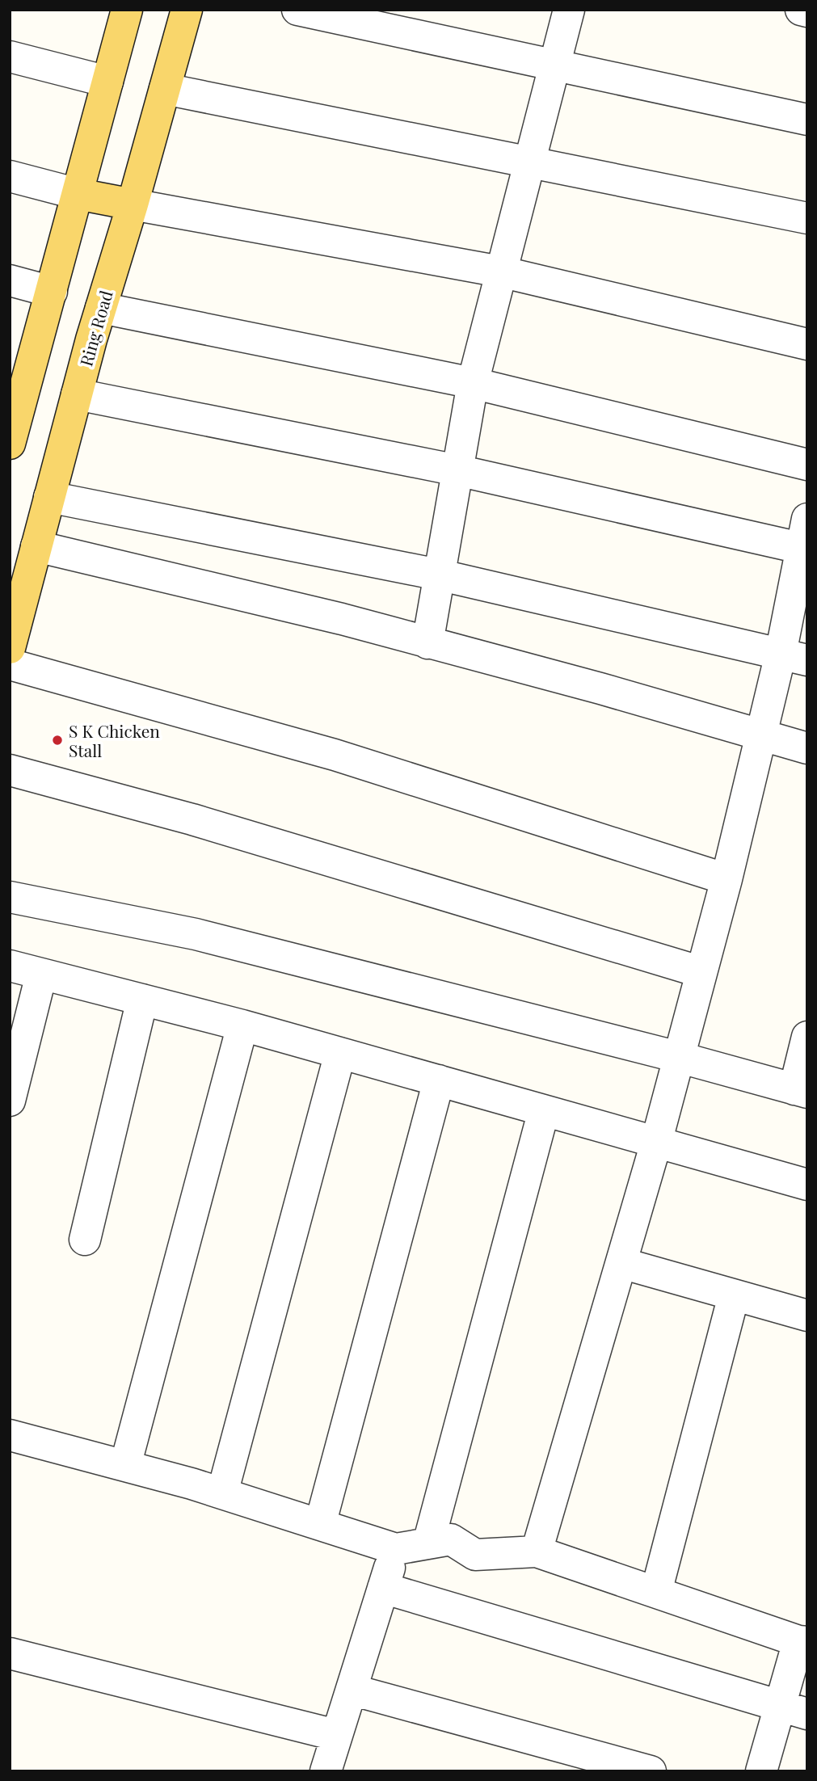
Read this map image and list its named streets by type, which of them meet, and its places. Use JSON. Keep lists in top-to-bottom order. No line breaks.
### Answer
{"streets":{"main road":["Ring Road"]},"places":["S K Chicken Stall"]}
